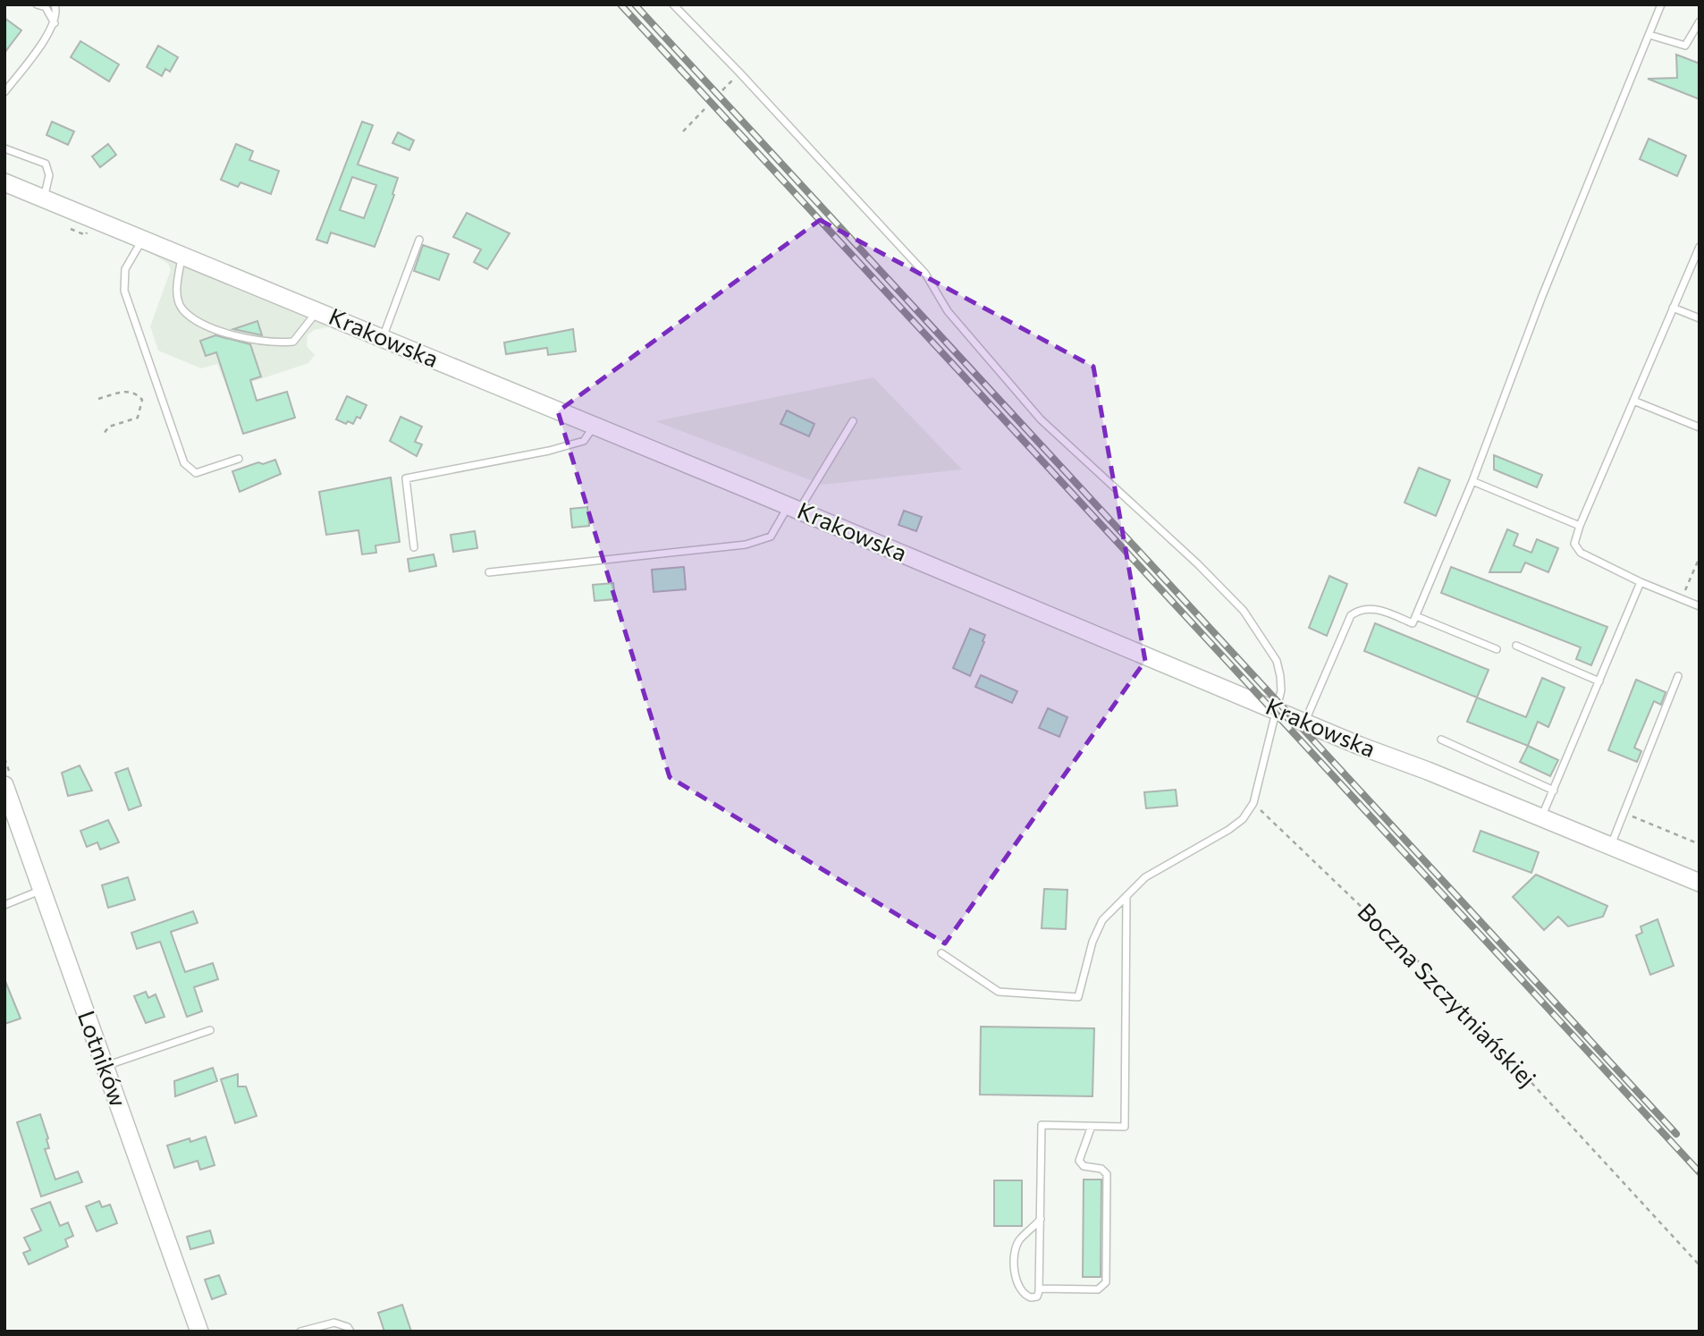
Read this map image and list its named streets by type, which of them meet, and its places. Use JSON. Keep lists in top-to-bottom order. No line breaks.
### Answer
{"streets":{"main road":["Krakowska","Lotników"],"path":["Boczna Szczytniańskiej"]}}
